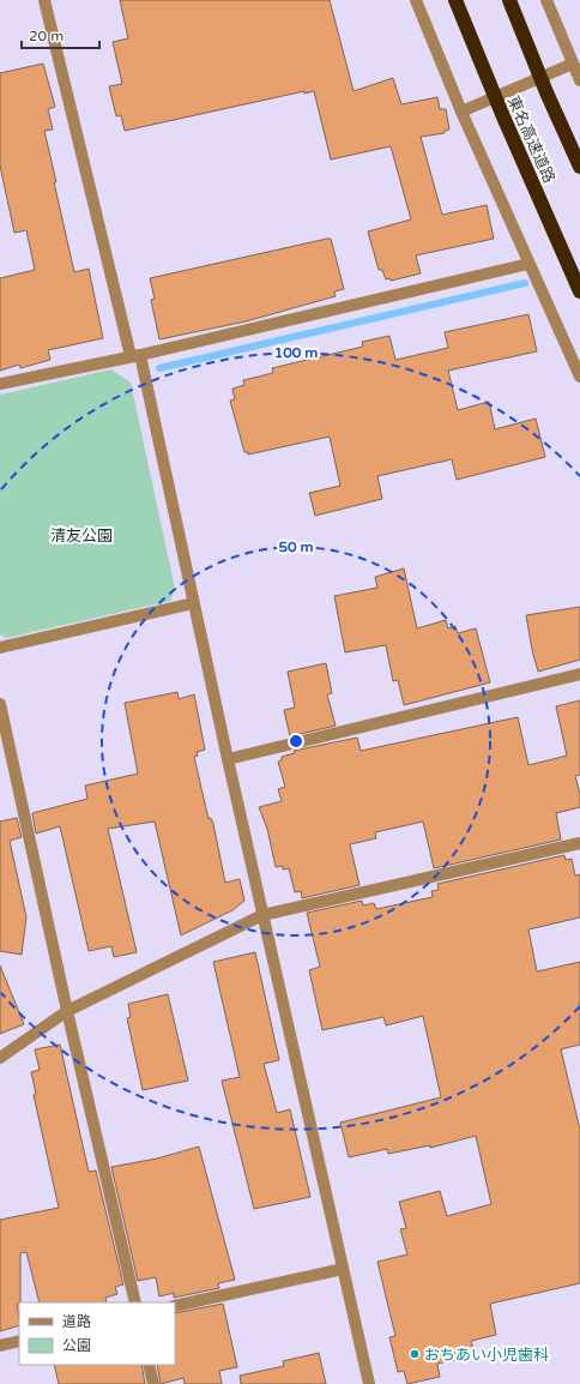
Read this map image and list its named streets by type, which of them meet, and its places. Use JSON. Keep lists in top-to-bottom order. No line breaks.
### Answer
{"streets":{"highway":["東名高速道路"]},"parks":["清友公園"],"places":["おちあい小児歯科"],"legend":["道路","公園"],"scale_bar":"20 m","rings":["100 m","50 m"]}
